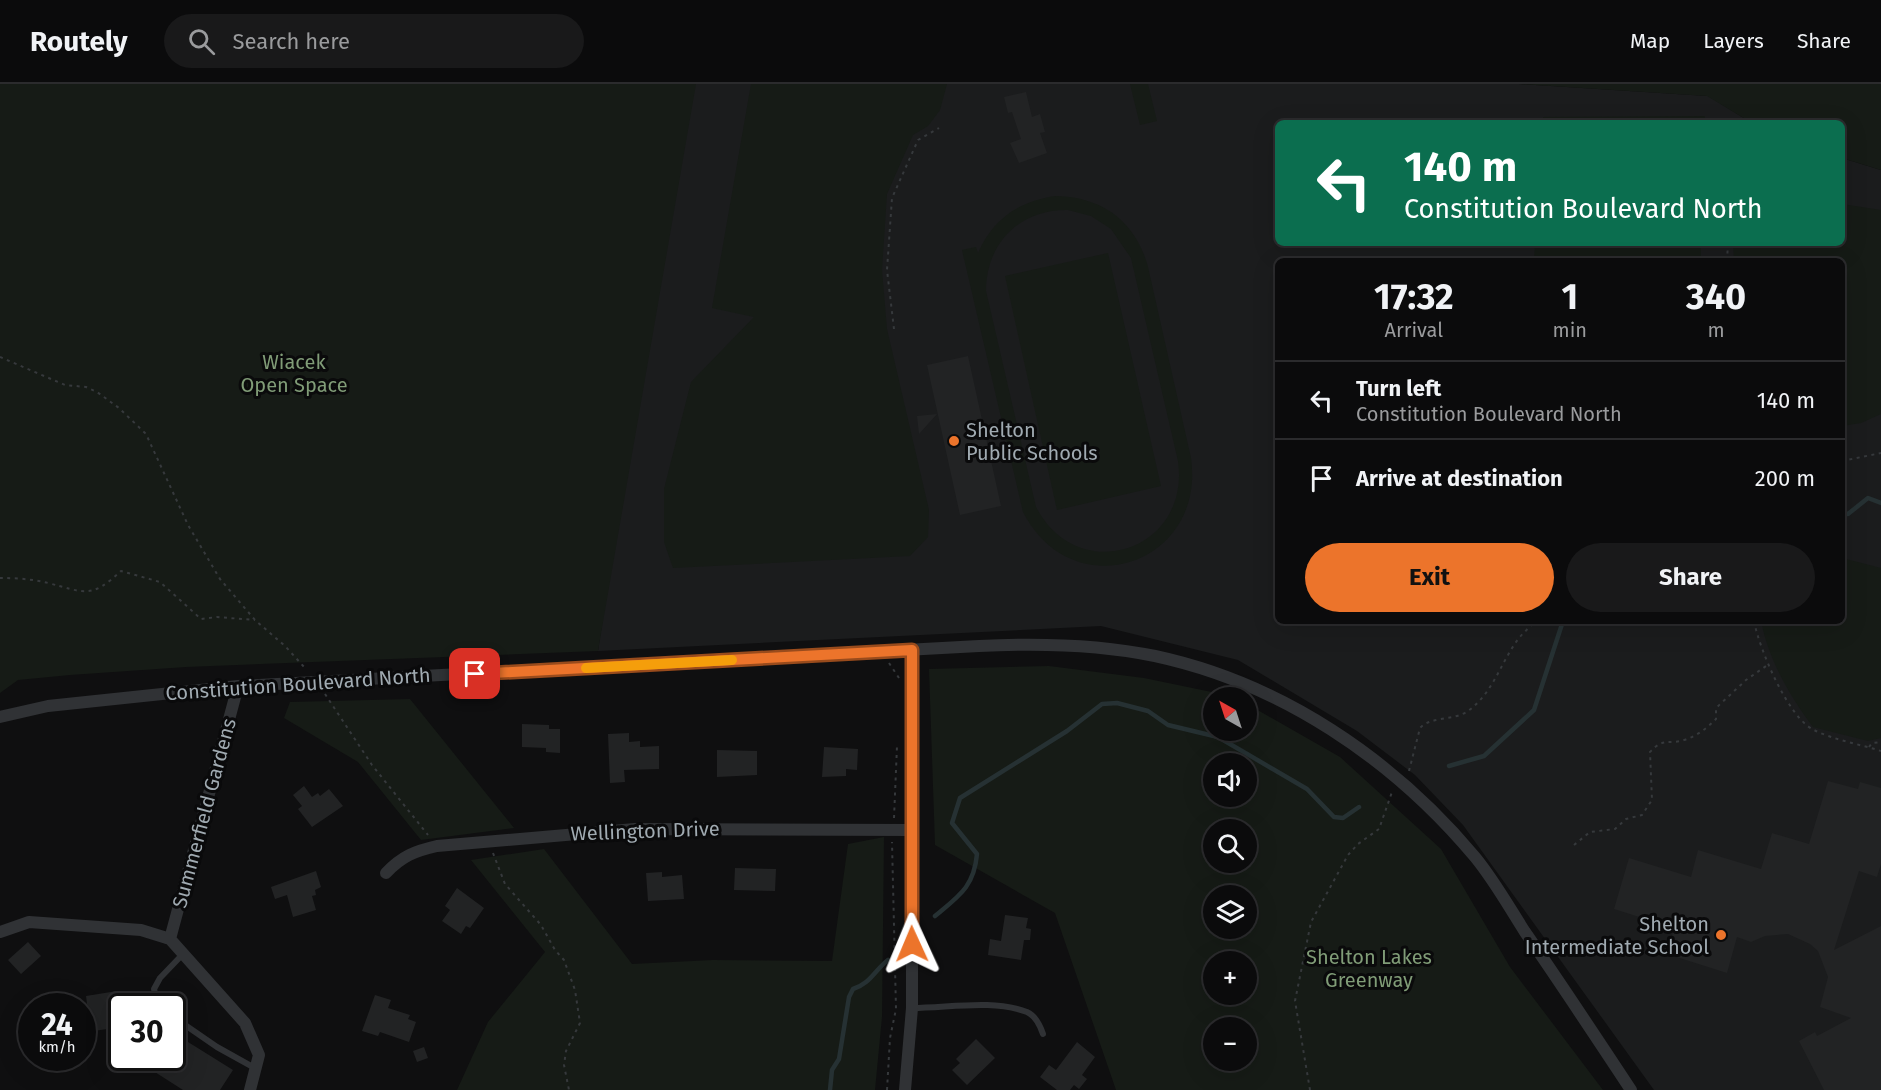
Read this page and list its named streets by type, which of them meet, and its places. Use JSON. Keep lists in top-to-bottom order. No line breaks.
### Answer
{"streets":{"street":["Constitution Boulevard North","Summerfield Gardens","Wellington Drive"]},"crossings":[["Constitution Boulevard North","Summerfield Gardens"]],"parks":["Wiacek Open Space","Shelton Lakes Greenway"],"places":["Shelton Public Schools","Shelton Intermediate School"],"north":"top left","page":{"header":"Routely","search":"Search here","nav":["Map","Layers","Share"],"turn":["140 m","Constitution Boulevard North"],"eta":["17:32","Arrival","1","min","340","m"],"list":[{"name":"Turn left","note":"Constitution Boulevard North","value":"140 m"},{"name":"Arrive at destination","value":"200 m"}],"buttons":["Exit","Share"],"map_buttons":["+","−"],"speed":"24 km/h","limit":"30"}}
